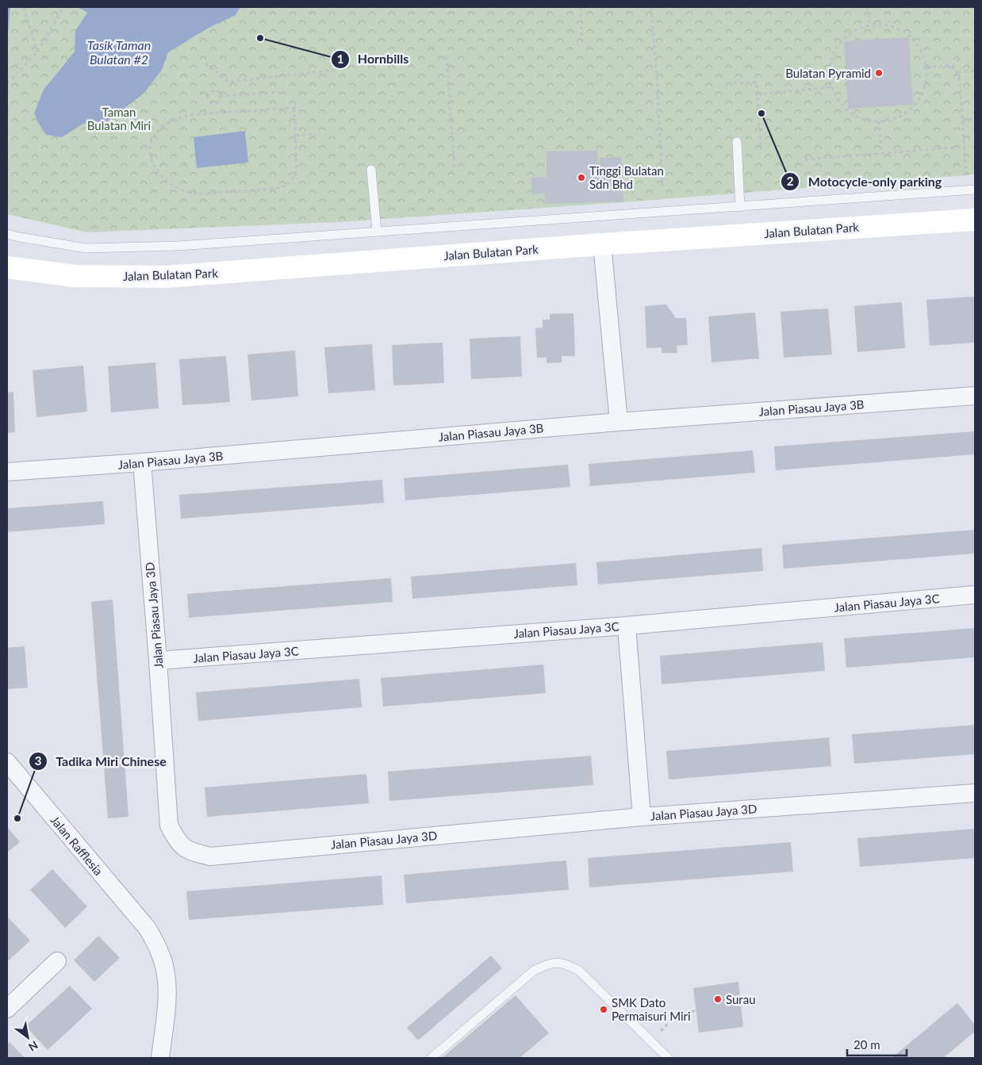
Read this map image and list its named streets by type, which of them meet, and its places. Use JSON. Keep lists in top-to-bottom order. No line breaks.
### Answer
{"streets":{"street":["Jalan Bulatan Park","Jalan Piasau Jaya 3B","Jalan Piasau Jaya 3C","Jalan Piasau Jaya 3D","Jalan Rafflesia"]},"crossings":[["Jalan Piasau Jaya 3B","Jalan Piasau Jaya 3D"],["Jalan Piasau Jaya 3C","Jalan Piasau Jaya 3D"]],"water":["Tasik Taman Bulatan #2"],"parks":["Taman Bulatan Miri"],"places":["Hornbills","Bulatan Pyramid","Motocycle-only parking","Tinggi Bulatan Sdn Bhd","Tadika Miri Chinese","Surau","SMK Dato Permaisuri Miri"],"scale_bar":"20 m","north":"bottom right"}
